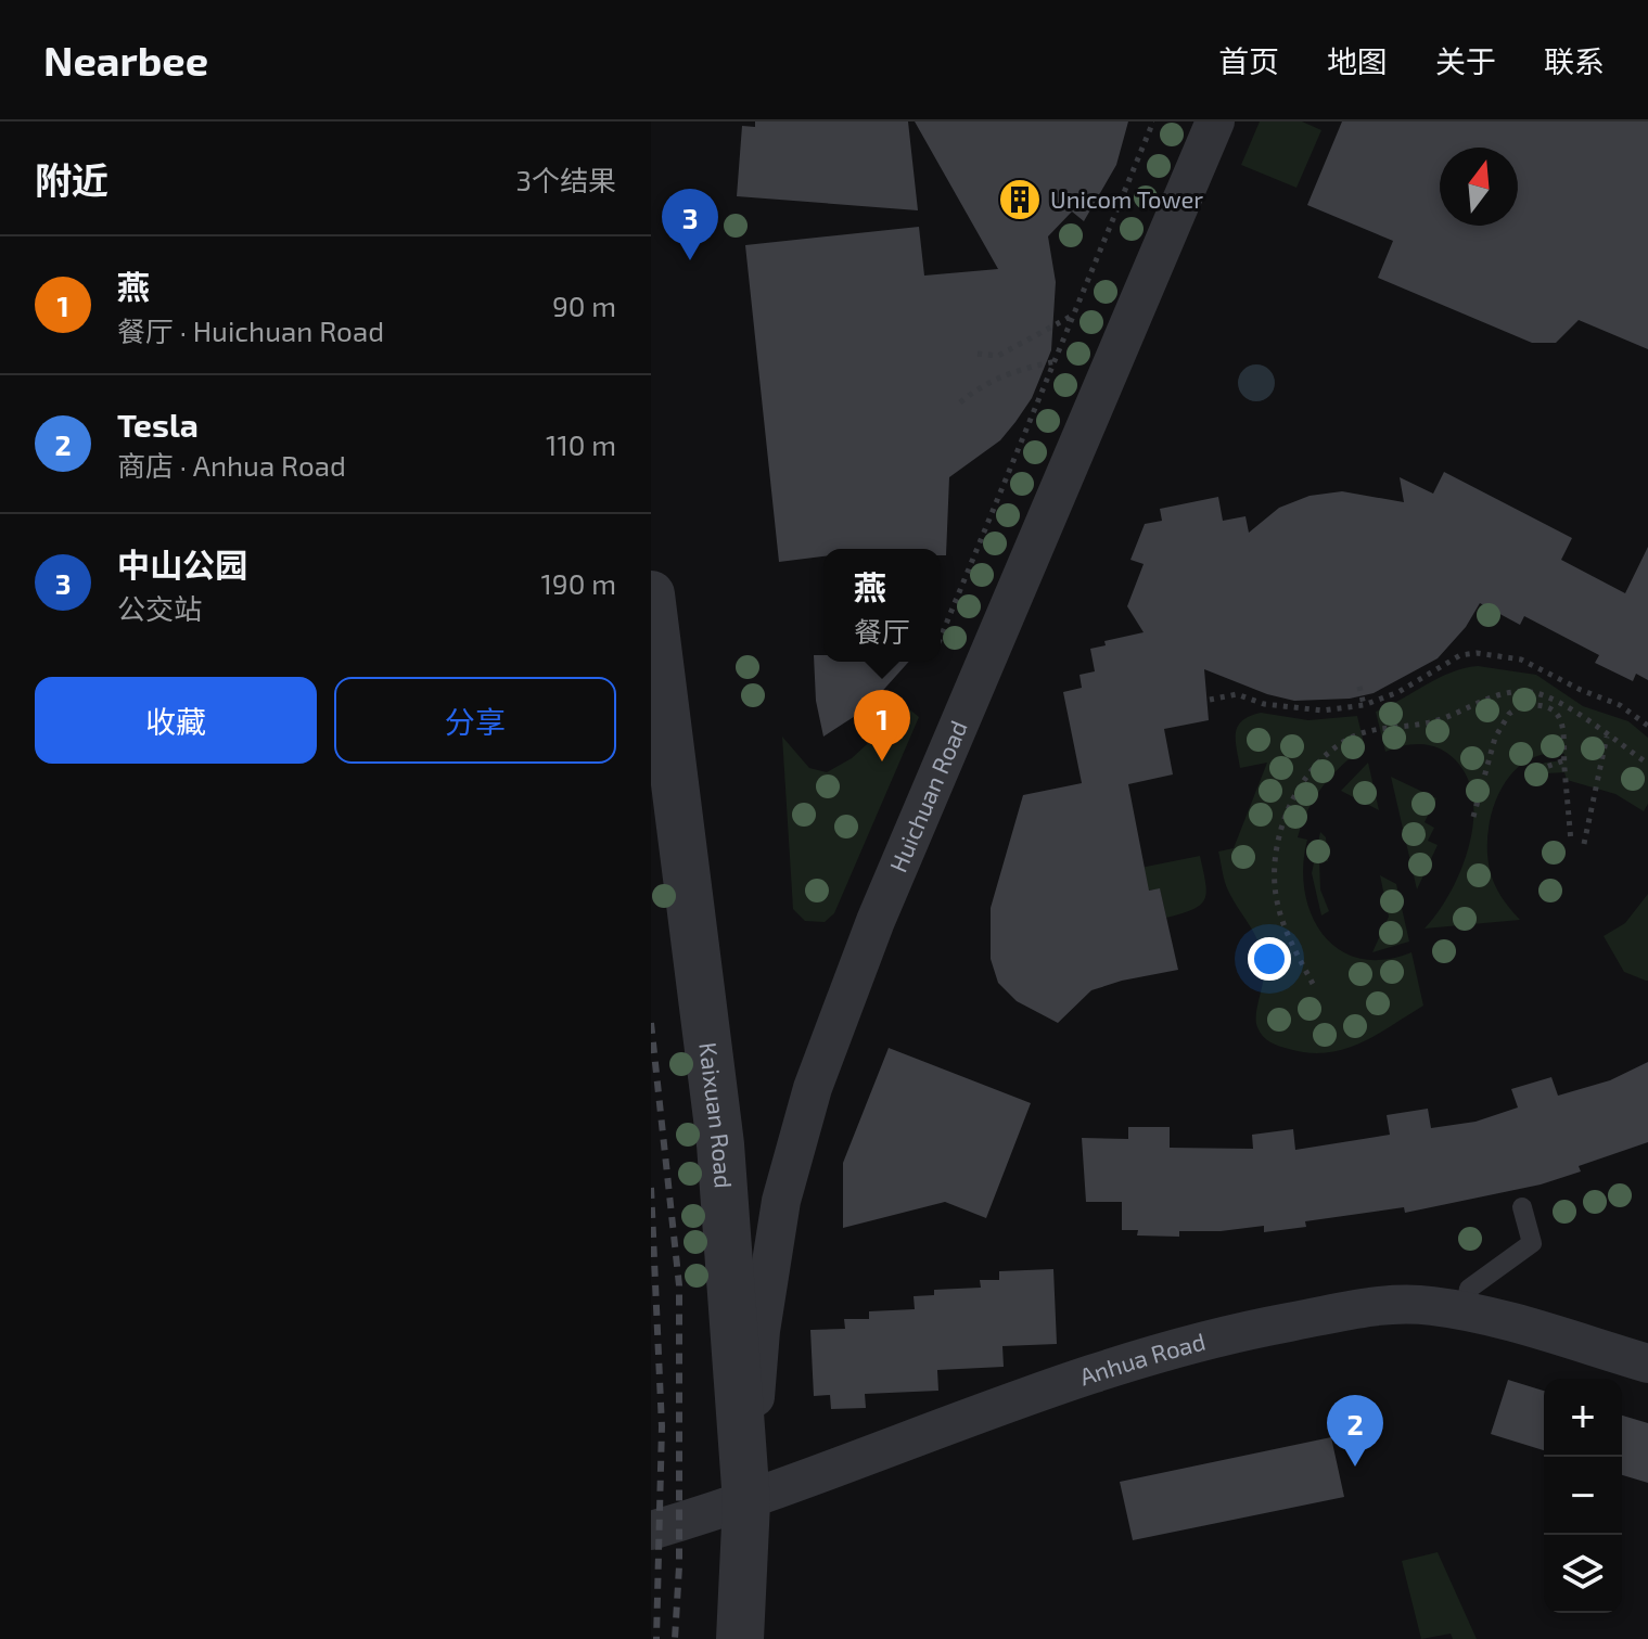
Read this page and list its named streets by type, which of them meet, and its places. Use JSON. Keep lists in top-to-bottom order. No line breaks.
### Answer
{"streets":{"street":["Huichuan Road","Kaixuan Road","Anhua Road"]},"crossings":[["Huichuan Road","Kaixuan Road"],["Huichuan Road","Anhua Road"],["Kaixuan Road","Anhua Road"]],"places":{"building":["Unicom Tower"]},"north":"top","page":{"header":"Nearbee","nav":["首页","地图","关于","联系"],"heading":["附近","3个结果"],"pins":["3","1","2"],"list":[{"mark":"1","name":"燕","note":"餐厅 · Huichuan Road","value":"90 m"},{"mark":"2","name":"Tesla","note":"商店 · Anhua Road","value":"110 m"},{"mark":"3","name":"中山公园","note":"公交站","value":"190 m"}],"popup":["燕","餐厅"],"buttons":["收藏","分享"],"map_buttons":["+","−"]}}
